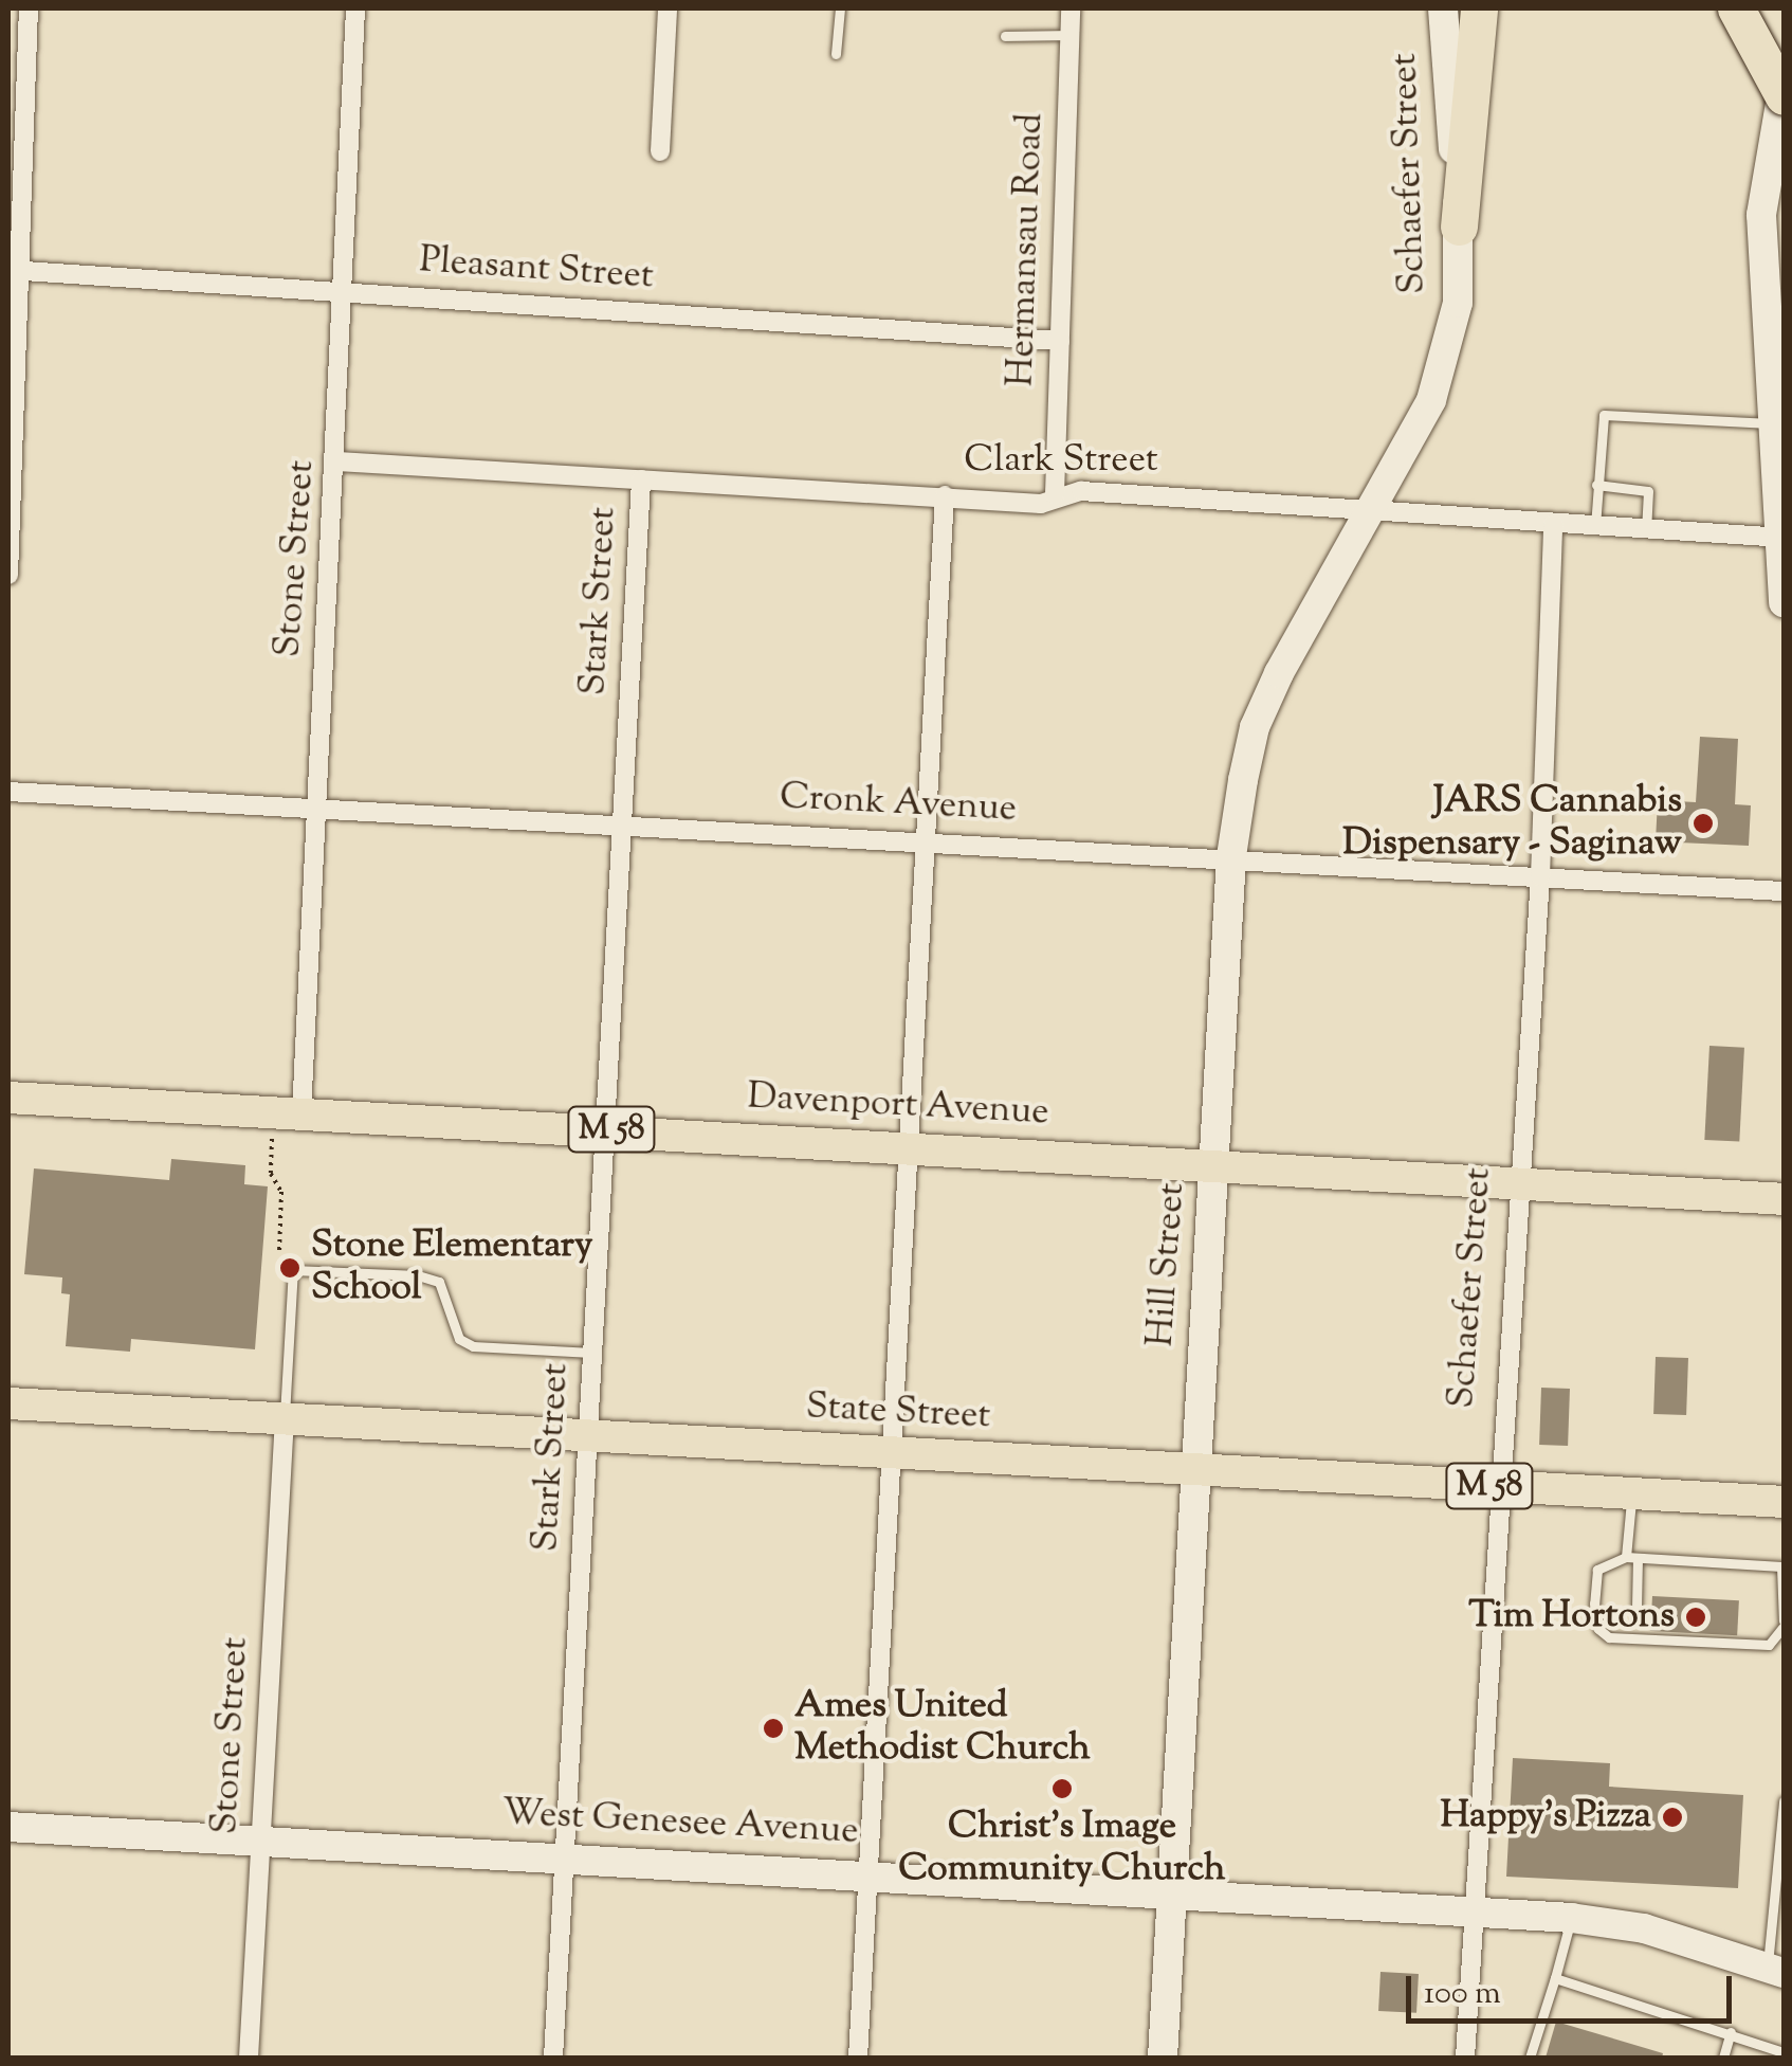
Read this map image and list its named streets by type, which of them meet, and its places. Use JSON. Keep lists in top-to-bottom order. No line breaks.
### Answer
{"streets":{"main road":["Schaefer Street","Davenport Avenue","M 58","Hill Street","State Street","West Genesee Avenue"],"street":["Hermansau Road","Pleasant Street","Clark Street","Stone Street","Stark Street","Cronk Avenue"]},"crossings":[["Schaefer Street","Clark Street"],["Schaefer Street","Cronk Avenue"],["Schaefer Street","Davenport Avenue"],["Schaefer Street","Hill Street"],["Schaefer Street","State Street"],["Schaefer Street","West Genesee Avenue"],["Hermansau Road","Pleasant Street"],["Hermansau Road","Clark Street"],["Pleasant Street","Stone Street"],["Clark Street","Stone Street"],["Clark Street","Stark Street"],["Clark Street","Hill Street"],["Stone Street","Cronk Avenue"],["Stone Street","Davenport Avenue"],["Stone Street","State Street"],["Stone Street","West Genesee Avenue"],["Stark Street","Cronk Avenue"],["Stark Street","Davenport Avenue"],["Stark Street","State Street"],["Stark Street","West Genesee Avenue"],["Cronk Avenue","Hill Street"],["Davenport Avenue","Hill Street"],["Hill Street","State Street"],["Hill Street","West Genesee Avenue"]],"places":["JARS Cannabis Dispensary - Saginaw","Stone Elementary School","Tim Hortons","Ames United Methodist Church","Christ's Image Community Church","Happy's Pizza"],"scale_bar":"100 m"}
